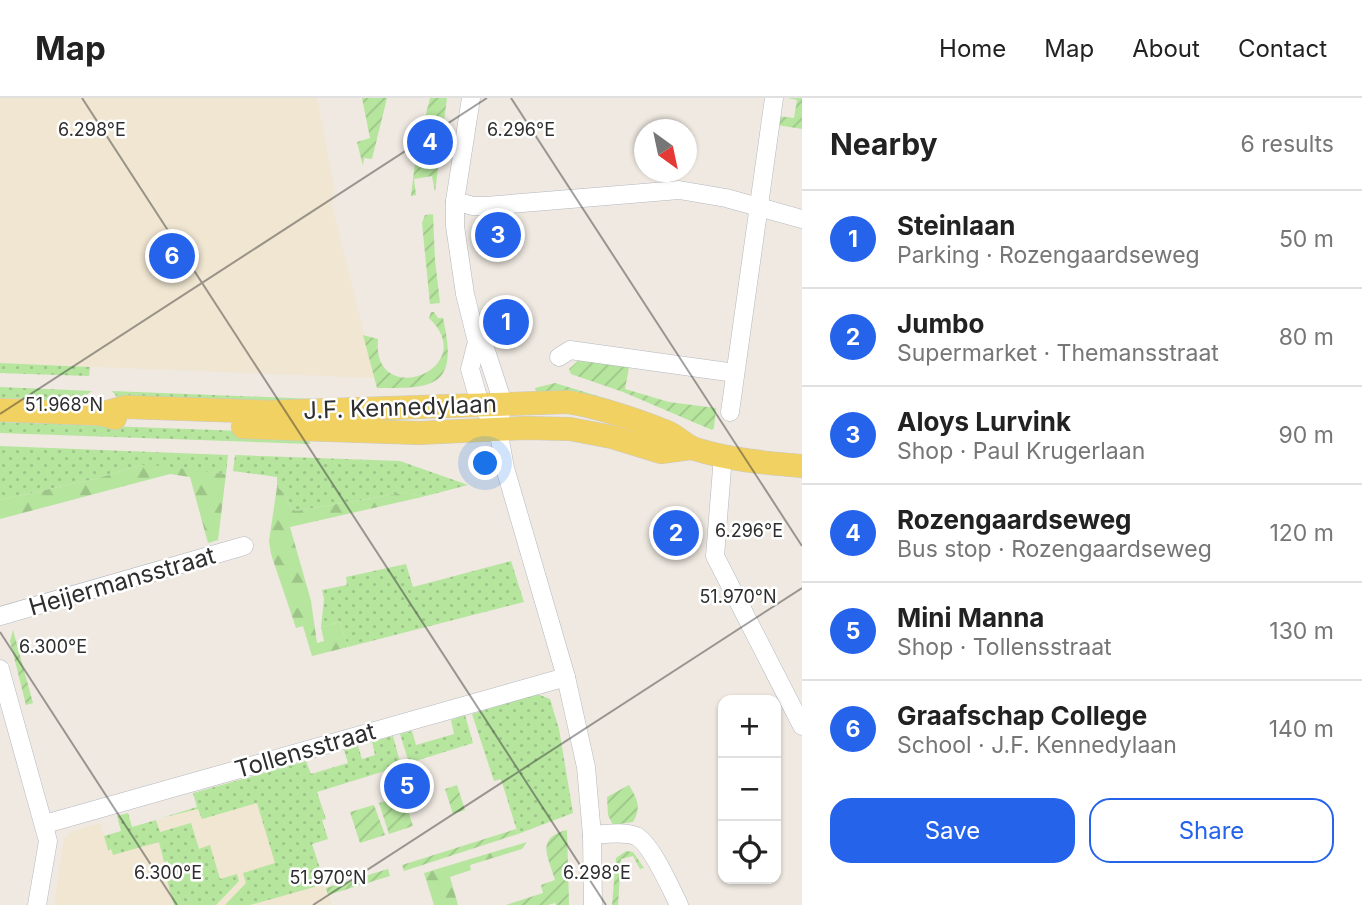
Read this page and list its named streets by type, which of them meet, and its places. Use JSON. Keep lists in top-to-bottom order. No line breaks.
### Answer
{"streets":{"main road":["J.F. Kennedylaan"],"street":["Heijermansstraat","Tollensstraat"]},"north":"bottom right","page":{"header":"Map","nav":["Home","Map","About","Contact"],"heading":["Nearby","6 results"],"pins":["4","3","6","1","2","5"],"list":[{"mark":"1","name":"Steinlaan","note":"Parking · Rozengaardseweg","value":"50 m"},{"mark":"2","name":"Jumbo","note":"Supermarket · Themansstraat","value":"80 m"},{"mark":"3","name":"Aloys Lurvink","note":"Shop · Paul Krugerlaan","value":"90 m"},{"mark":"4","name":"Rozengaardseweg","note":"Bus stop · Rozengaardseweg","value":"120 m"},{"mark":"5","name":"Mini Manna","note":"Shop · Tollensstraat","value":"130 m"},{"mark":"6","name":"Graafschap College","note":"School · J.F. Kennedylaan","value":"140 m"}],"map_buttons":["+","−"],"buttons":["Save","Share"]},"coordinates":["6.298°E","6.296°E","51.968°N","51.970°N","6.300°E"]}
